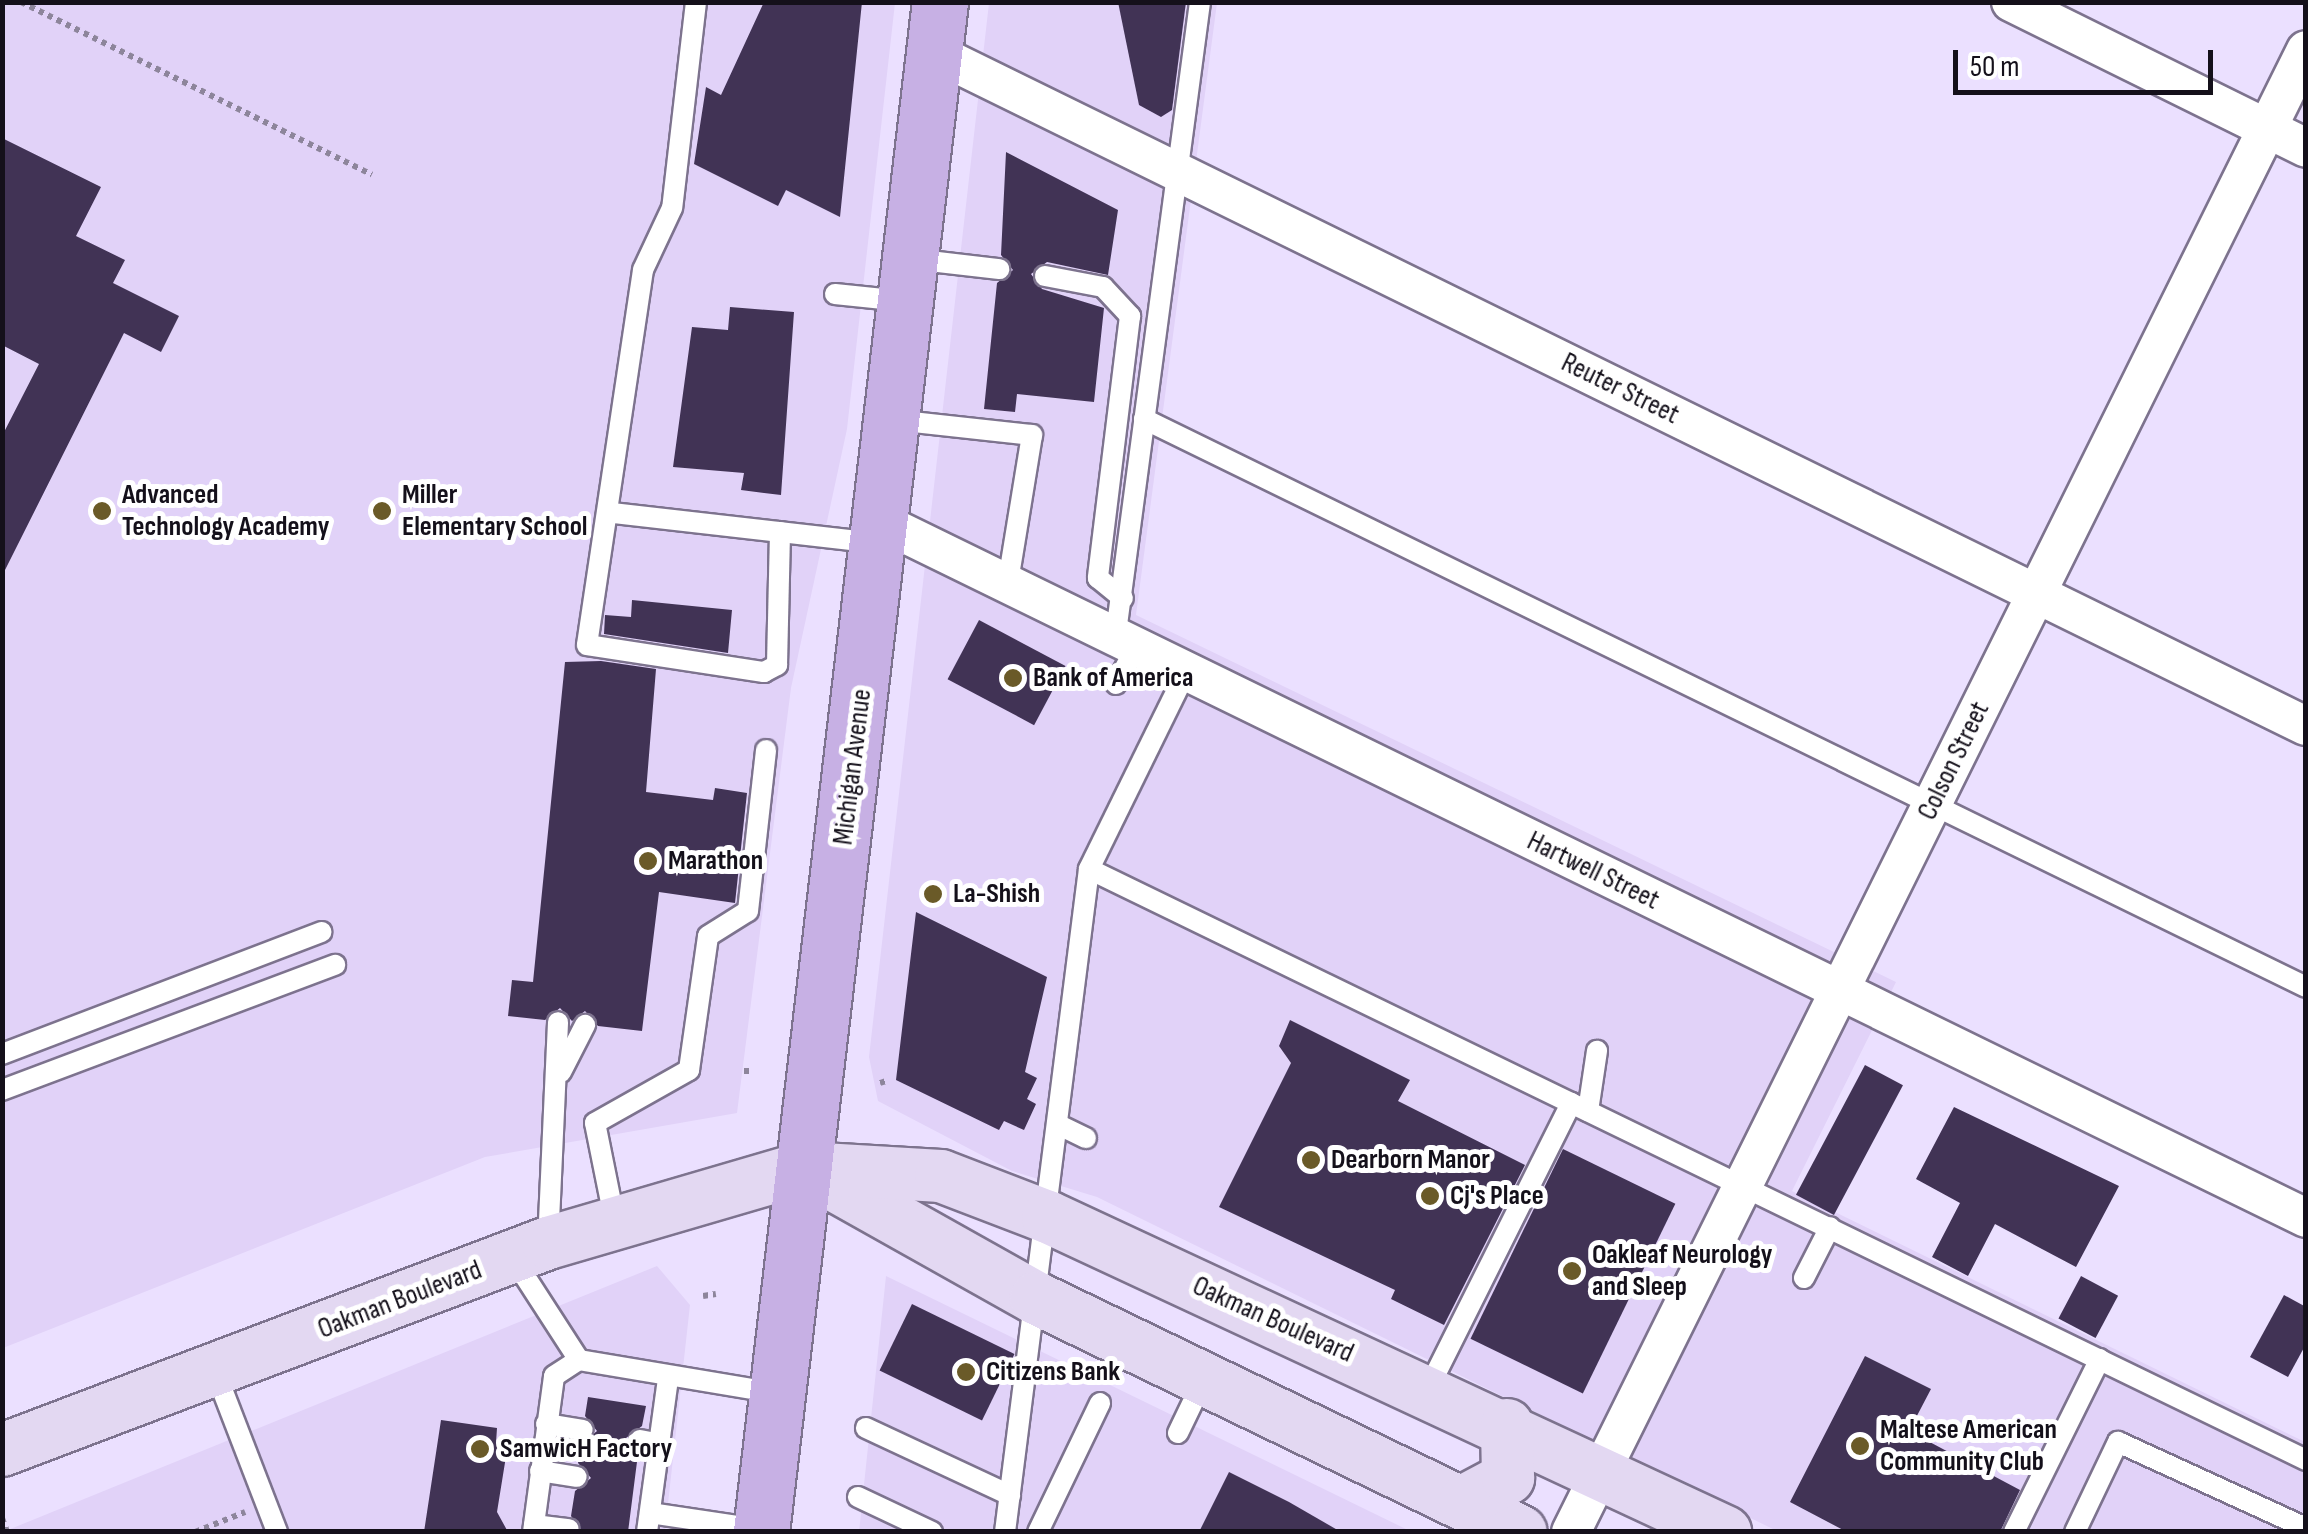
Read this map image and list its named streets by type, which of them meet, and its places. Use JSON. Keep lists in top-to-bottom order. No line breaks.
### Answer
{"streets":{"main road":["Michigan Avenue"],"street":["Reuter Street","Colson Street","Hartwell Street","Oakman Boulevard"]},"crossings":[["Reuter Street","Colson Street"],["Reuter Street","Michigan Avenue"],["Colson Street","Hartwell Street"],["Colson Street","Oakman Boulevard"],["Michigan Avenue","Hartwell Street"],["Michigan Avenue","Oakman Boulevard"]],"places":["Advanced Technology Academy","Miller Elementary School","Bank of America","Marathon","La-Shish","Dearborn Manor","Cj's Place","Oakleaf Neurology and Sleep","Citizens Bank","Maltese American Community Club","SamwicH Factory"],"scale_bar":"50 m"}
